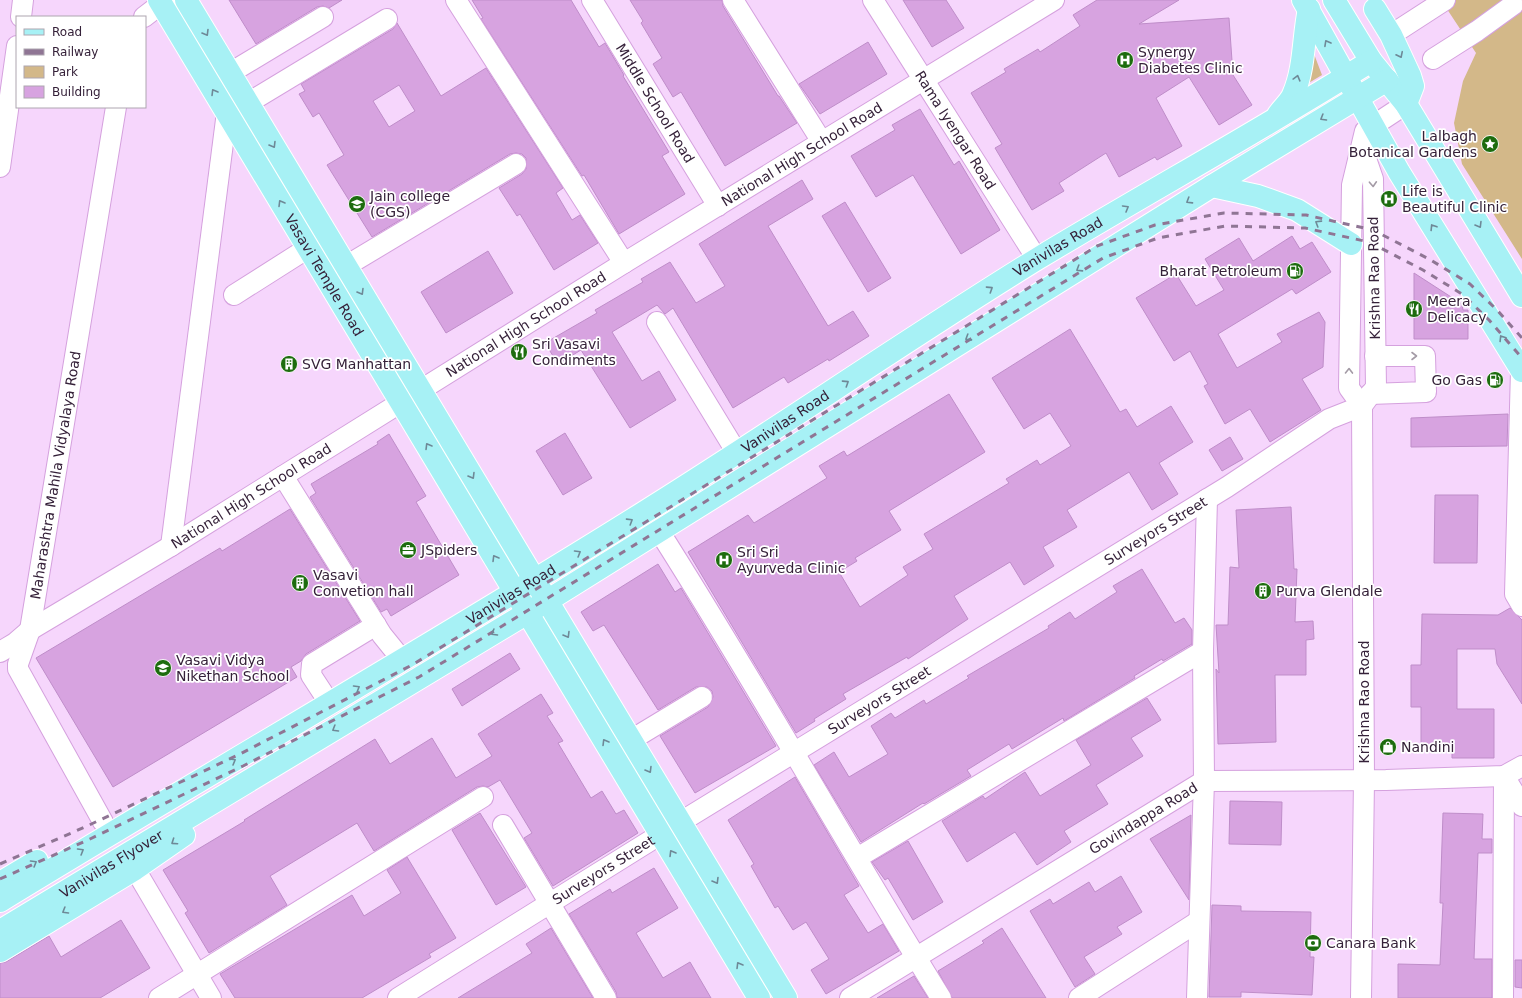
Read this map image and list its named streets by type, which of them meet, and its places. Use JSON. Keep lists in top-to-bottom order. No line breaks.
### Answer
{"streets":{"main road":["Vanivilas Road","Vasavi Temple Road","Vanivilas Flyover"],"street":["Middle School Road","Rama Iyengar Road","National High School Road","Krishna Rao Road","Maharashtra Mahila Vidyalaya Road","Surveyors Street","Govindappa Road"]},"crossings":[["Middle School Road","National High School Road"],["Rama Iyengar Road","National High School Road"],["Rama Iyengar Road","Vanivilas Road"],["National High School Road","Vasavi Temple Road"],["National High School Road","Maharashtra Mahila Vidyalaya Road"],["Vanivilas Road","Vasavi Temple Road"],["Vanivilas Road","Vanivilas Flyover"],["Vasavi Temple Road","Surveyors Street"],["Krishna Rao Road","Surveyors Street"],["Krishna Rao Road","Govindappa Road"]],"places":{"hospital":["Synergy Diabetes Clinic","Life is Beautiful Clinic","Sri Sri Ayurveda Clinic"],"place":["Lalbagh Botanical Gardens"],"school or university":["Jain college (CGS)","Vasavi Vidya Nikethan School"],"fuel station":["Bharat Petroleum","Go Gas"],"restaurant":["Meera Delicacy","Sri Vasavi Condiments"],"building":["SVG Manhattan","Vasavi Convetion hall","Purva Glendale"],"office":["JSpiders"],"shop":["Nandini"],"bank":["Canara Bank"]},"legend":["Road","Railway","Park","Building"]}
